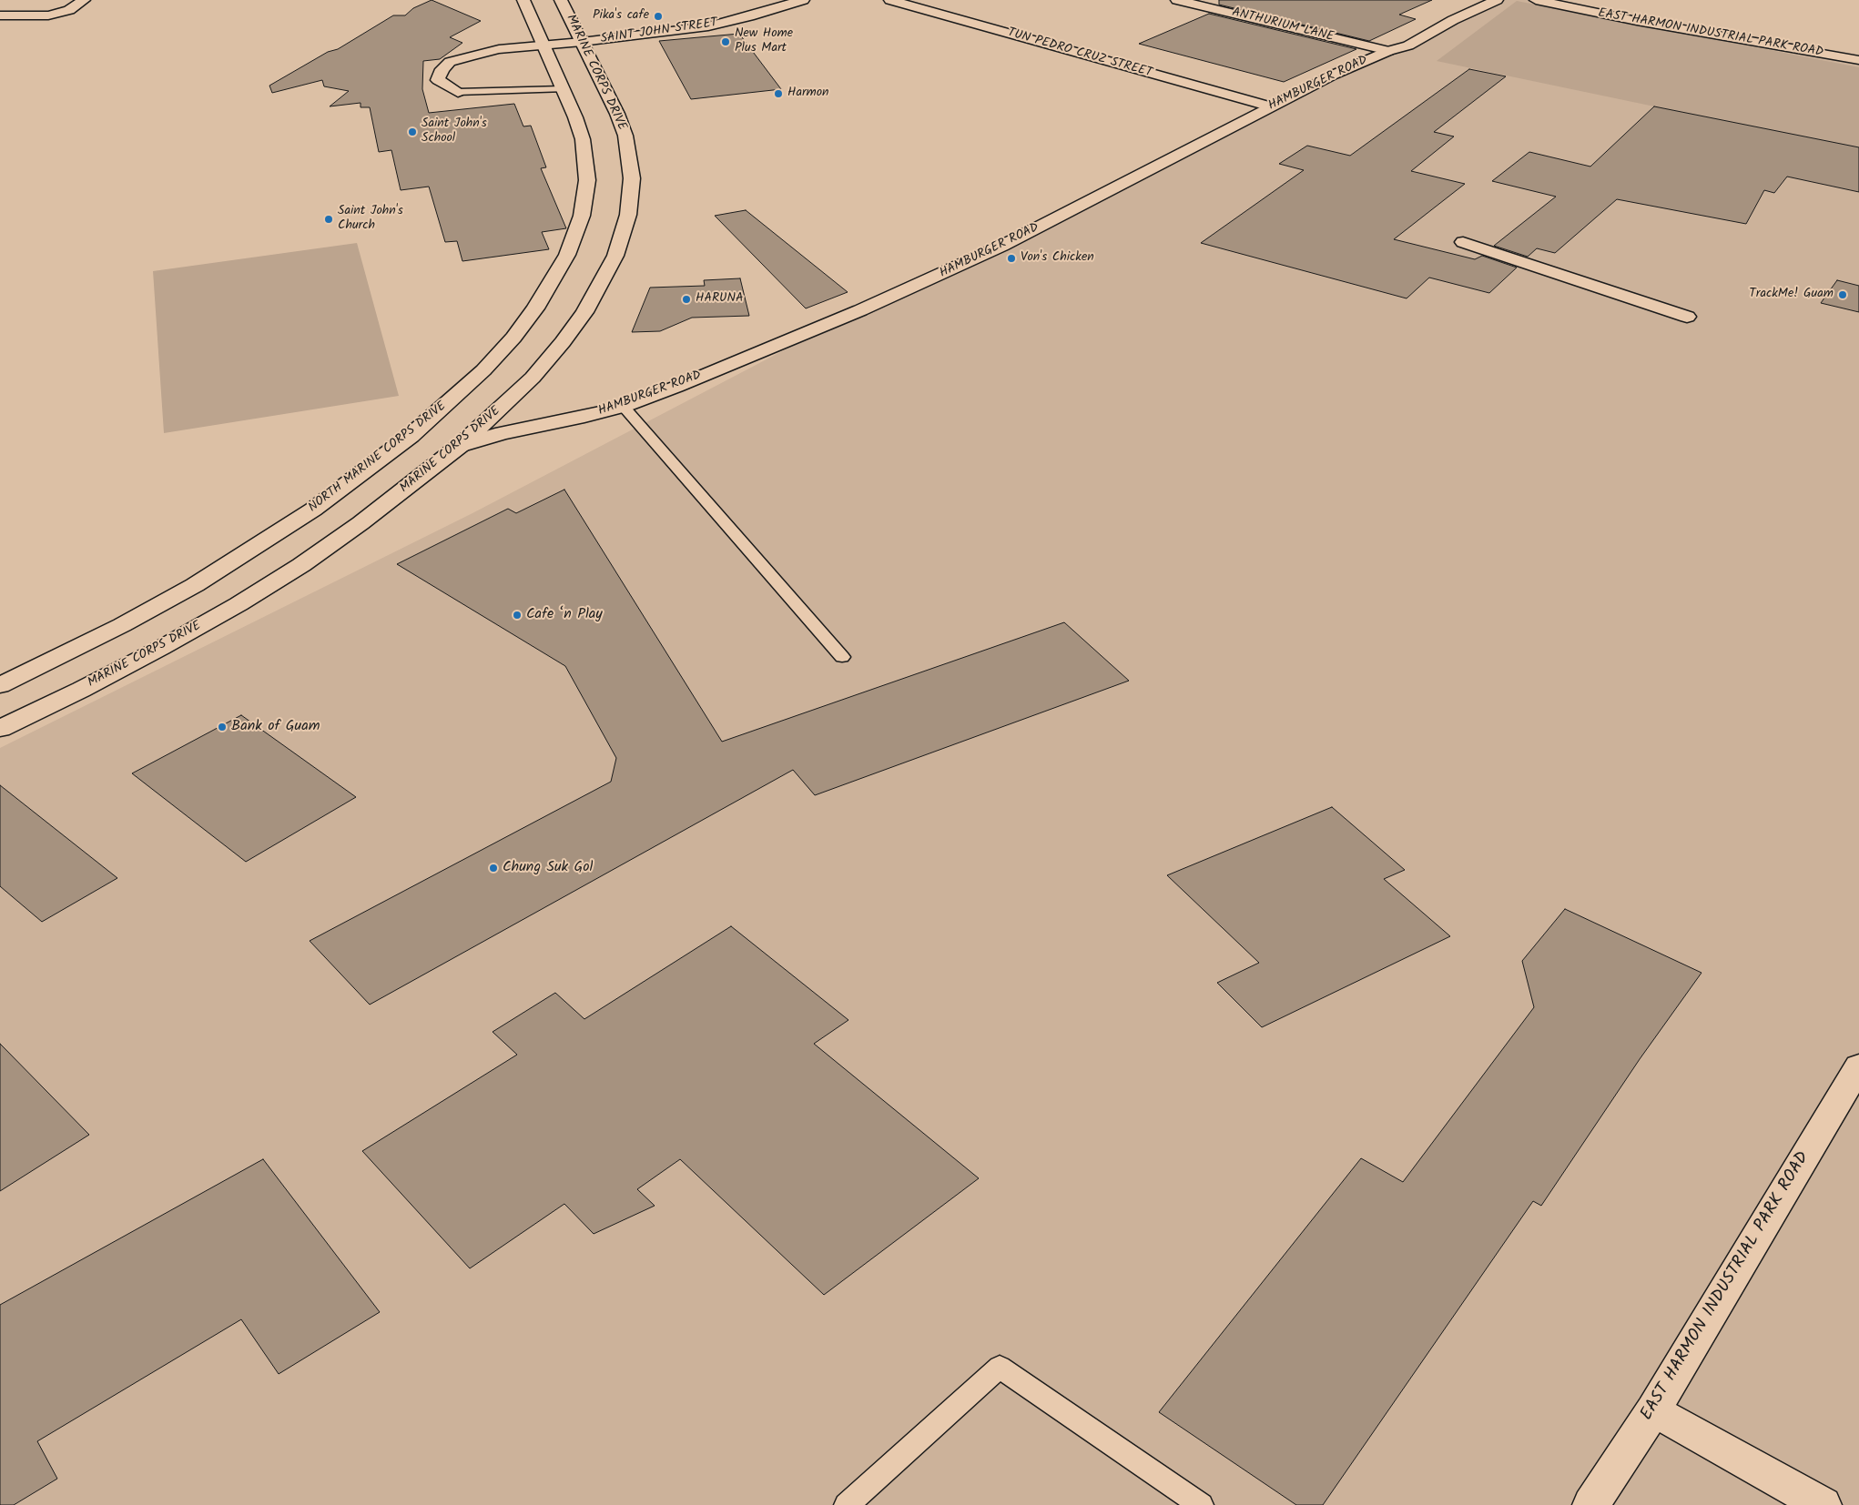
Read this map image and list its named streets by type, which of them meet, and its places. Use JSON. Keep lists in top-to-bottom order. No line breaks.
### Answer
{"streets":{"street":["ANTHURIUM LANE","SAINT JOHN STREET","EAST HARMON INDUSTRIAL PARK ROAD","TUN PEDRO CRUZ STREET","MARINE CORPS DRIVE","HAMBURGER ROAD","NORTH MARINE CORPS DRIVE"]},"crossings":[["ANTHURIUM LANE","HAMBURGER ROAD"],["SAINT JOHN STREET","MARINE CORPS DRIVE"],["SAINT JOHN STREET","NORTH MARINE CORPS DRIVE"],["TUN PEDRO CRUZ STREET","HAMBURGER ROAD"],["MARINE CORPS DRIVE","HAMBURGER ROAD"]],"places":["Pika's cafe","New Home Plus Mart","Harmon","Saint John's School","Saint John's Church","Von's Chicken","TrackMe! Guam","HARUNA","Cafe ‘n Play","Bank of Guam","Chung Suk Gol"]}
